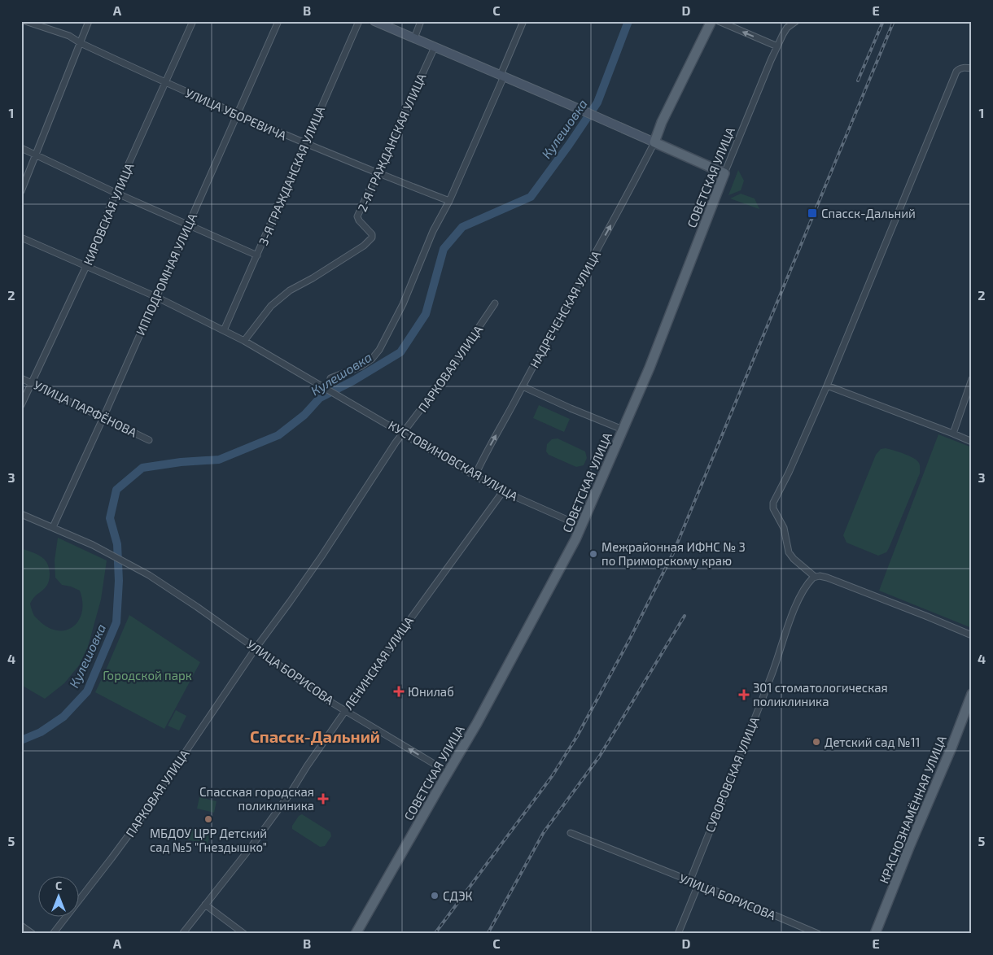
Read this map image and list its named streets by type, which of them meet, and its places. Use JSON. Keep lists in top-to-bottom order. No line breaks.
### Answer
{"streets":{"main road":["СОВЕТСКАЯ УЛИЦА","КРАСНОЗНАМЁННАЯ УЛИЦА"],"street":["УЛИЦА УБОРЕВИЧА","2-Я ГРАЖДАНСКАЯ УЛИЦА","3-Я ГРАЖДАНСКАЯ УЛИЦА","КИРОВСКАЯ УЛИЦА","ИППОДРОМНАЯ УЛИЦА","НАДРЕЧЕНСКАЯ УЛИЦА","ПАРКОВАЯ УЛИЦА","УЛИЦА ПАРФЁНОВА","КУСТОВИНОВСКАЯ УЛИЦА","ЛЕНИНСКАЯ УЛИЦА","УЛИЦА БОРИСОВА","СУВОРОВСКАЯ УЛИЦА"]},"crossings":[["УЛИЦА УБОРЕВИЧА","2-Я ГРАЖДАНСКАЯ УЛИЦА"],["УЛИЦА УБОРЕВИЧА","3-Я ГРАЖДАНСКАЯ УЛИЦА"],["УЛИЦА УБОРЕВИЧА","КИРОВСКАЯ УЛИЦА"],["УЛИЦА УБОРЕВИЧА","ИППОДРОМНАЯ УЛИЦА"],["2-Я ГРАЖДАНСКАЯ УЛИЦА","КУСТОВИНОВСКАЯ УЛИЦА"],["СОВЕТСКАЯ УЛИЦА","КУСТОВИНОВСКАЯ УЛИЦА"],["СОВЕТСКАЯ УЛИЦА","УЛИЦА БОРИСОВА"],["КИРОВСКАЯ УЛИЦА","УЛИЦА ПАРФЁНОВА"],["ИППОДРОМНАЯ УЛИЦА","УЛИЦА ПАРФЁНОВА"],["ИППОДРОМНАЯ УЛИЦА","УЛИЦА БОРИСОВА"],["НАДРЕЧЕНСКАЯ УЛИЦА","КУСТОВИНОВСКАЯ УЛИЦА"],["ПАРКОВАЯ УЛИЦА","КУСТОВИНОВСКАЯ УЛИЦА"],["ПАРКОВАЯ УЛИЦА","УЛИЦА БОРИСОВА"],["КУСТОВИНОВСКАЯ УЛИЦА","ЛЕНИНСКАЯ УЛИЦА"],["ЛЕНИНСКАЯ УЛИЦА","УЛИЦА БОРИСОВА"],["УЛИЦА БОРИСОВА","СУВОРОВСКАЯ УЛИЦА"]],"one_way":["НАДРЕЧЕНСКАЯ УЛИЦА"],"districts":["Спасск-Дальний"],"water":["Кулешовка"],"parks":["Городской парк"],"places":{"transit":["Спасск-Дальний"],"other":["Межрайонная ИФНС № 3 по Приморскому краю","Детский сад №11","МБДОУ ЦРР Детский сад №5 \"Гнездышко\"","СДЭК"],"health":["Юнилаб","301 стоматологическая поликлиника","Спасская городская поликлиника"]},"north":"top","grid":{"columns":["A","B","C","D","E"],"rows":["1","2","3","4","5"]}}
